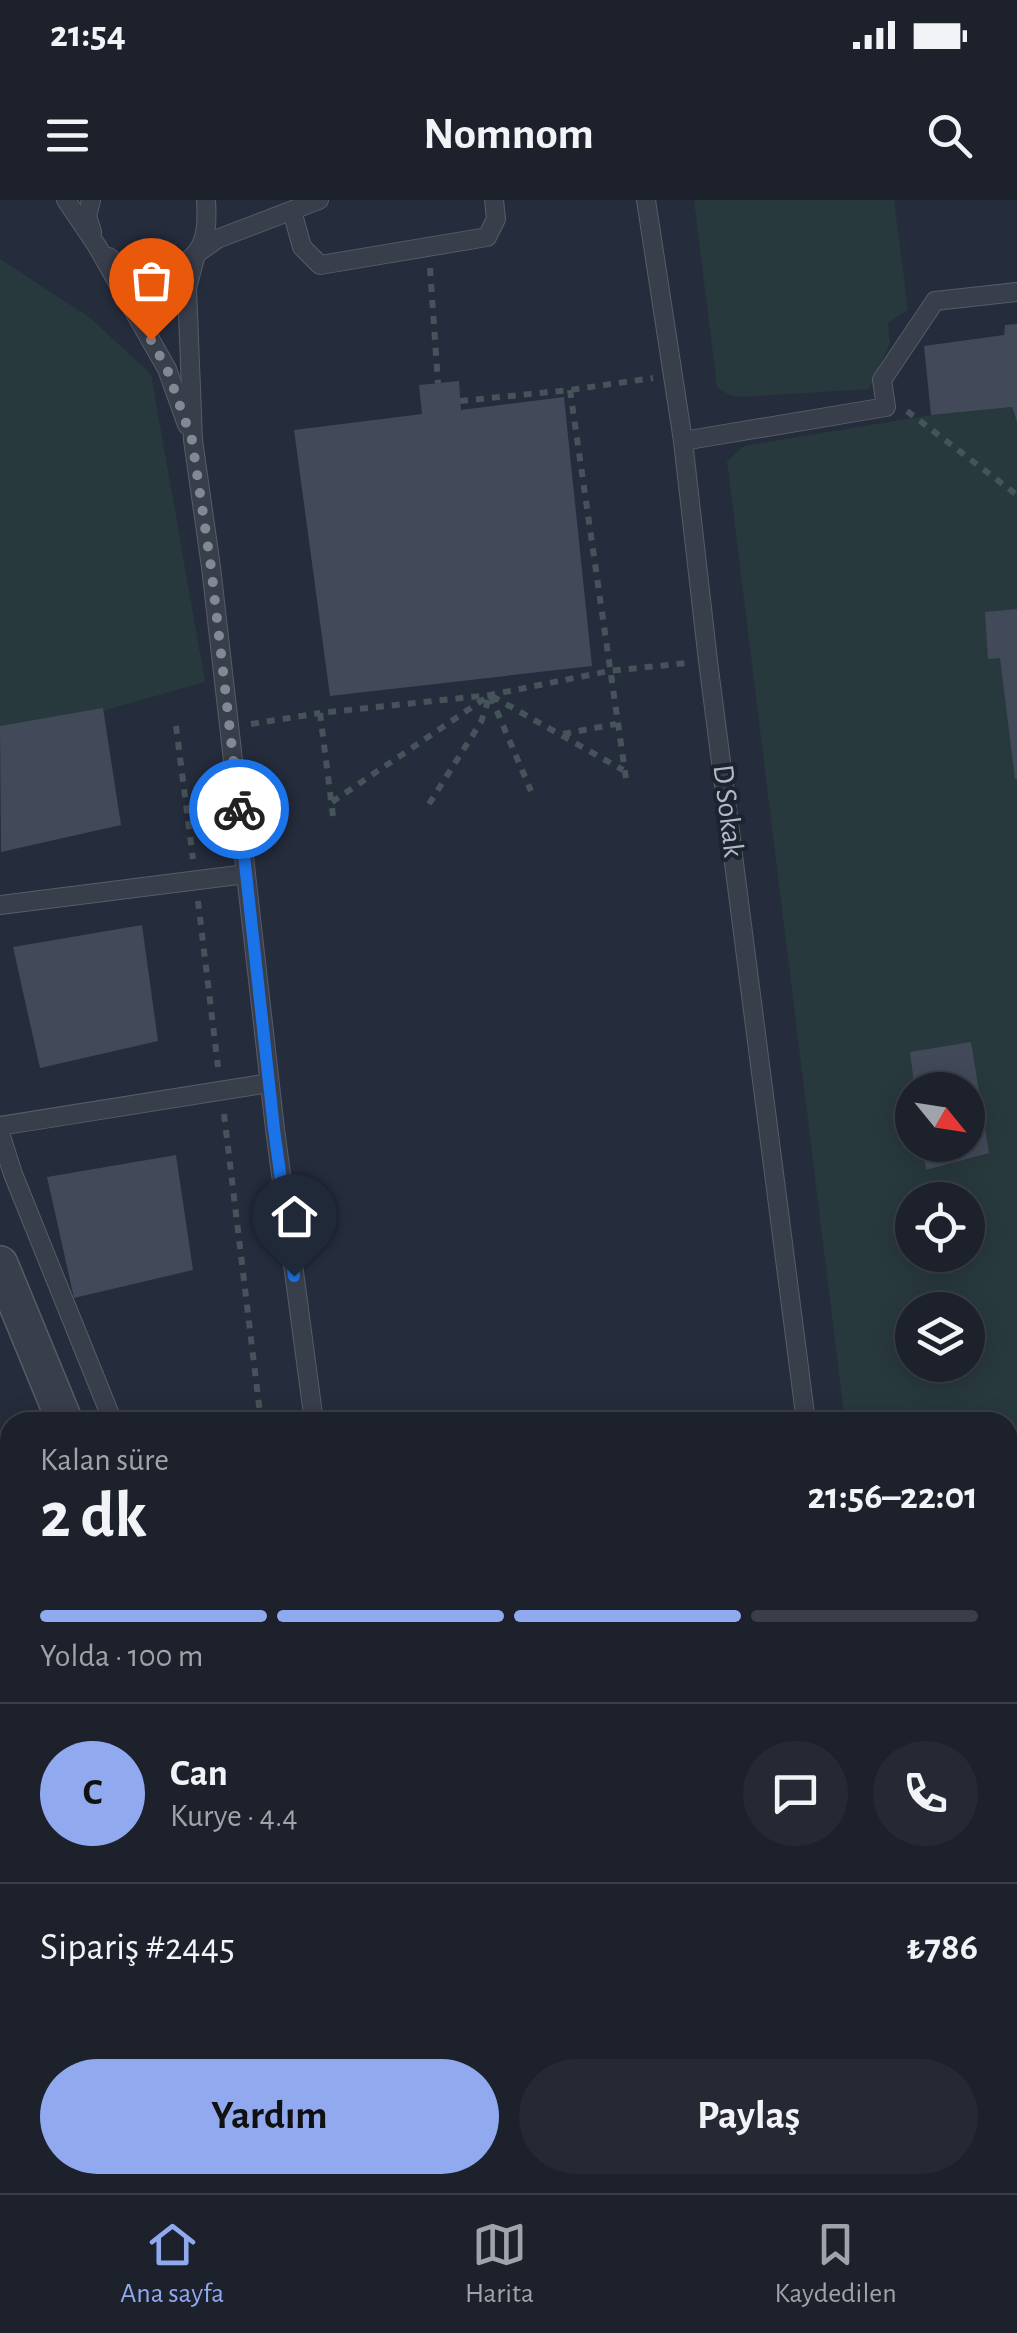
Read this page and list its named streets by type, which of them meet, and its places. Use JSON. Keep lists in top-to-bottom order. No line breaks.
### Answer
{"streets":{"lane":["D Sokak"]},"north":"bottom right","page":{"status":"21:54","header":"Nomnom","heading":["2 dk","Kalan süre","21:56–22:01"],"panel":["Can","Kurye · 4.4","Sipariş #2445","₺786"],"bar":"Yolda · 100 m","round":"C","buttons":["Yardım","Paylaş"],"tabs":["Ana sayfa","Harita","Kaydedilen"]}}
